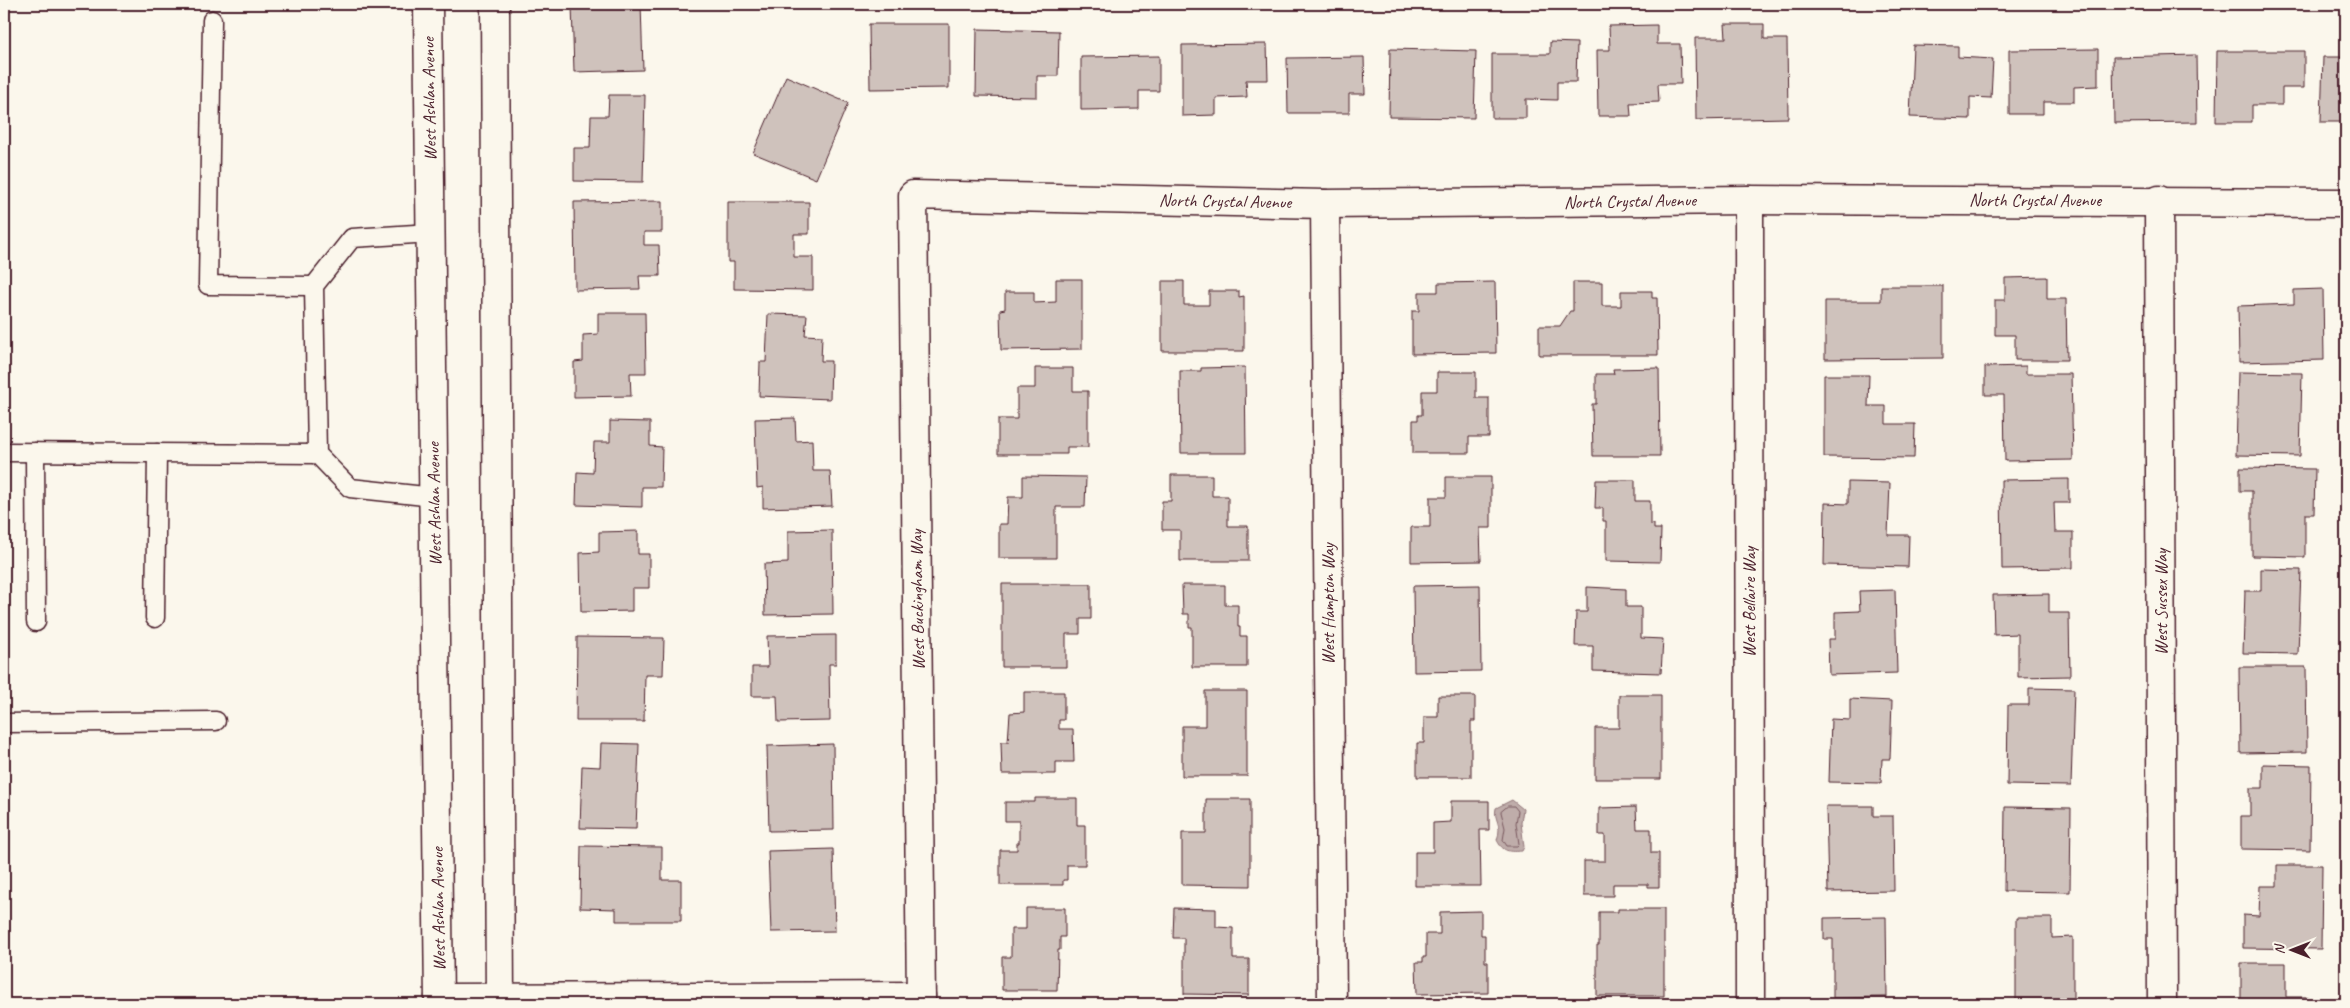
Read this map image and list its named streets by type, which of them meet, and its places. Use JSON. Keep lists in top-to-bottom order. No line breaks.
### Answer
{"streets":{"street":["West Ashlan Avenue","North Crystal Avenue","West Buckingham Way","West Bellaire Way","West Sussex Way","West Hampton Way"]},"crossings":[["North Crystal Avenue","West Buckingham Way"],["North Crystal Avenue","West Bellaire Way"],["North Crystal Avenue","West Sussex Way"],["North Crystal Avenue","West Hampton Way"]],"north":"left"}
